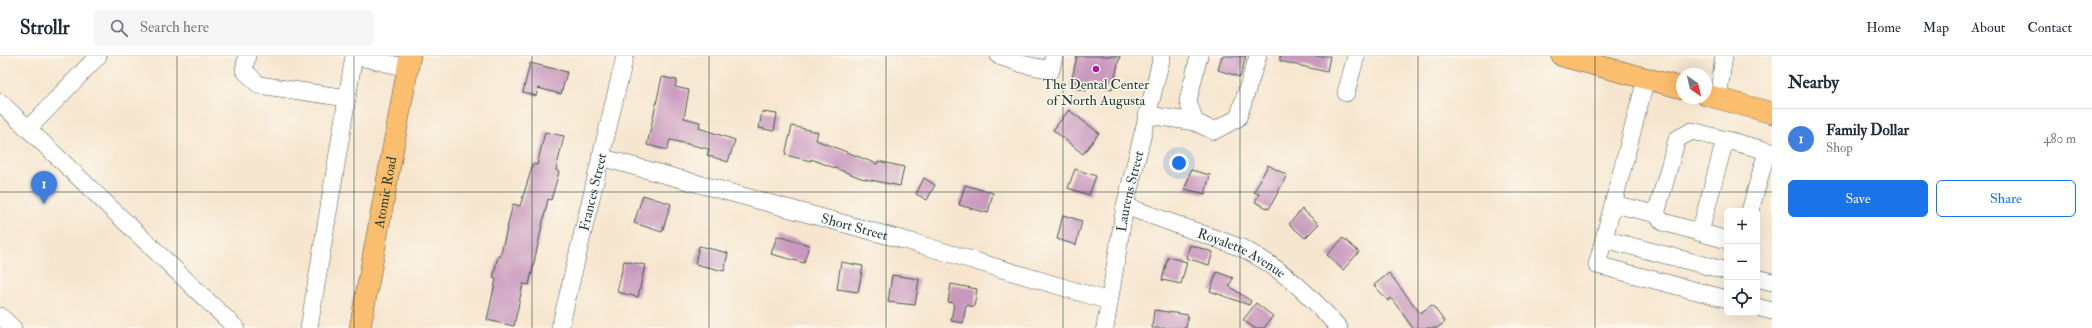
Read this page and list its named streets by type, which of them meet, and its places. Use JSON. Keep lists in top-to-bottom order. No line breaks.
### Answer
{"streets":{"main road":["Atomic Road"],"street":["Laurens Street","Frances Street","Short Street","Royalette Avenue"]},"crossings":[["Laurens Street","Short Street"],["Laurens Street","Royalette Avenue"],["Frances Street","Short Street"]],"places":["The Dental Center of North Augusta"],"north":"bottom right","page":{"header":"Strollr","search":"Search here","nav":["Home","Map","About","Contact"],"heading":"Nearby","list":[{"mark":"1","name":"Family Dollar","note":"Shop","value":"480 m"}],"buttons":["Save","Share"],"pins":"1","map_buttons":["+","−"]}}
